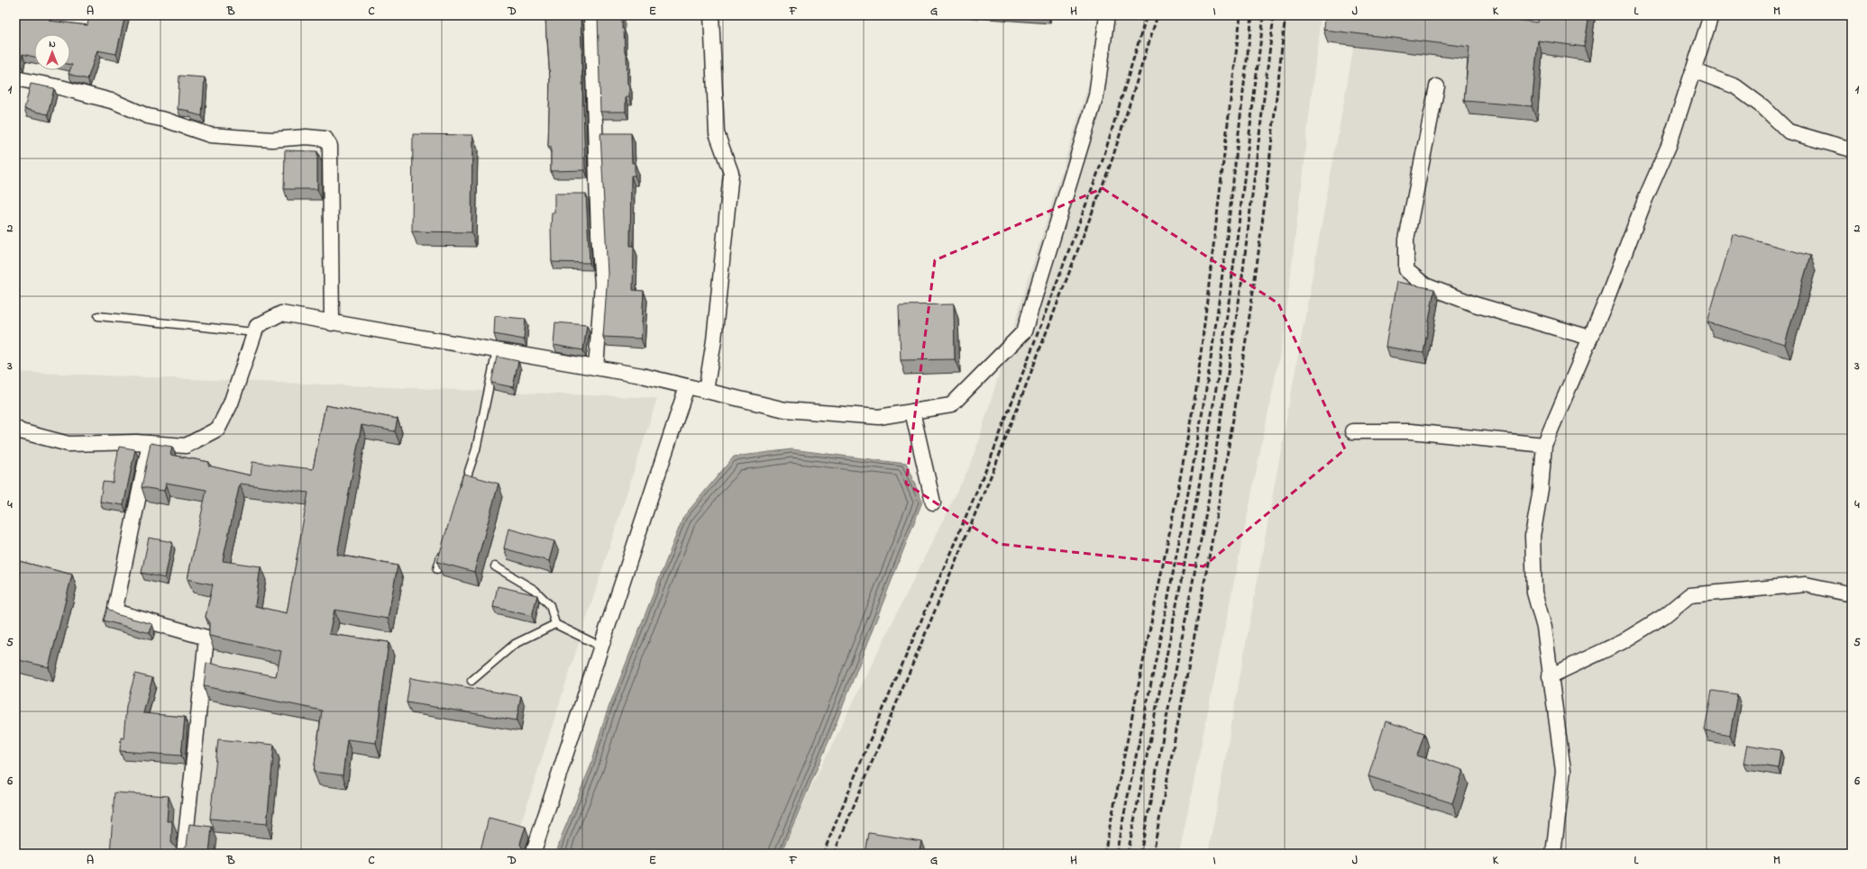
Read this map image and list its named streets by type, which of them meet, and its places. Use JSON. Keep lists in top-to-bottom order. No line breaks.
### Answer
{"north":"top","grid":{"columns":["A","B","C","D","E","F","G","H","I","J","K","L","M"],"rows":["1","2","3","4","5","6"]}}
